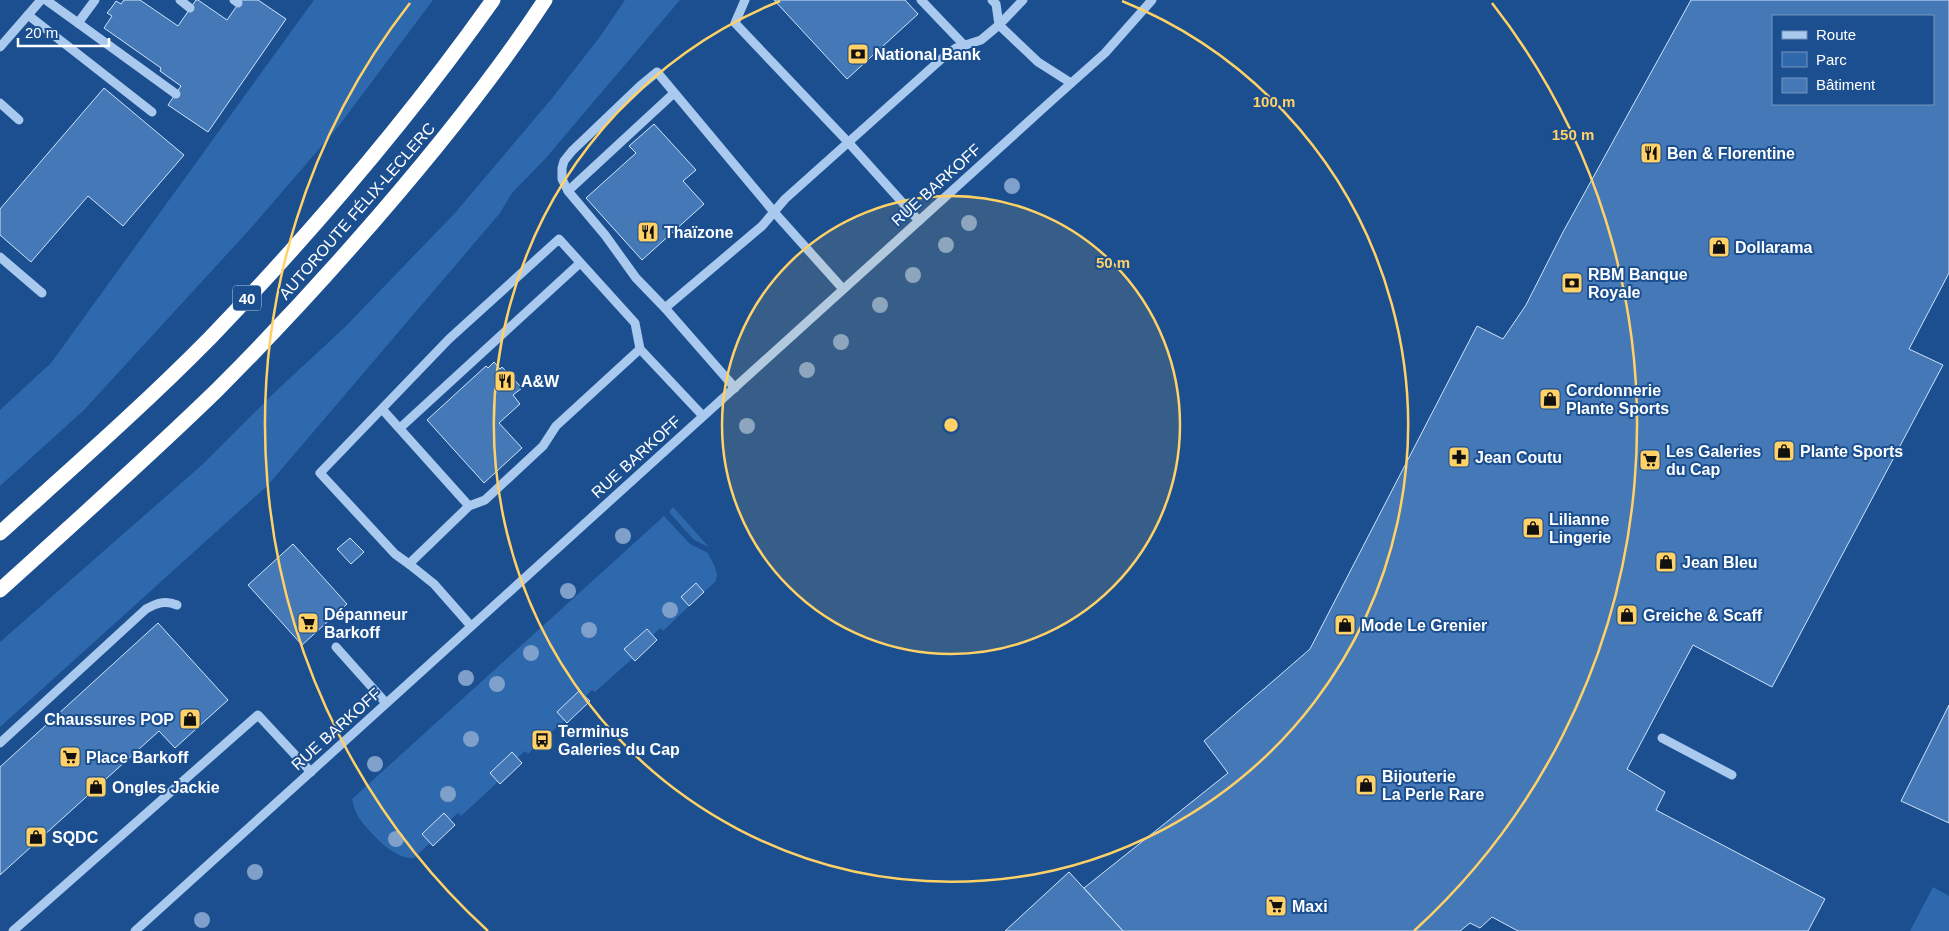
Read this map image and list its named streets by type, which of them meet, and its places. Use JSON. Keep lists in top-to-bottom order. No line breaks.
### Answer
{"streets":{"highway":["AUTOROUTE FÉLIX-LECLERC","40"],"street":["RUE BARKOFF"]},"places":{"bank":["National Bank","RBM Banque Royale"],"restaurant":["Ben & Florentine","Thaïzone","A&W"],"shop":["Dollarama","Cordonnerie Plante Sports","Plante Sports","Lilianne Lingerie","Jean Bleu","Greiche & Scaff","Mode Le Grenier","Chaussures POP","Bijouterie La Perle Rare","Ongles Jackie","SQDC"],"pharmacy":["Jean Coutu"],"supermarket":["Les Galeries du Cap","Dépanneur Barkoff","Place Barkoff","Maxi"],"bus stop":["Terminus Galeries du Cap"]},"legend":["Route","Parc","Bâtiment"],"scale_bar":"20 m","rings":["100 m","150 m","50 m"]}
